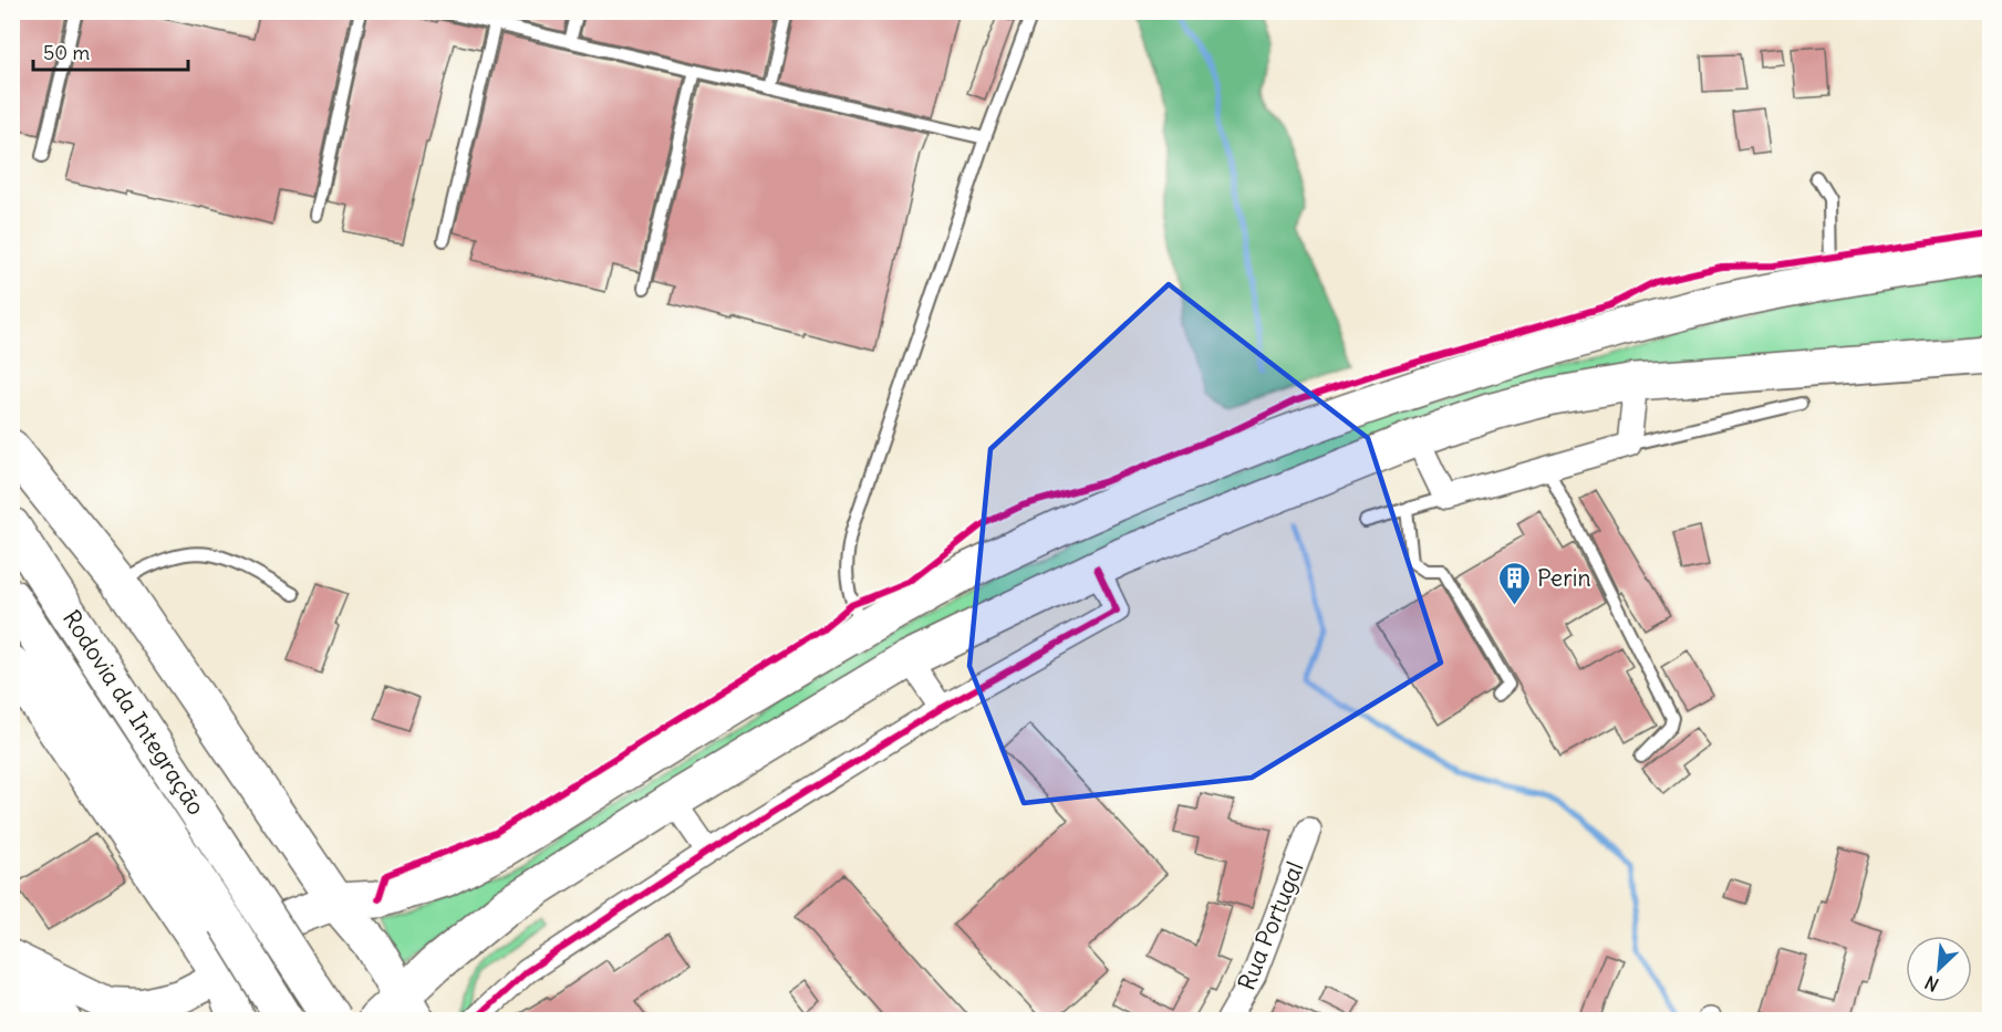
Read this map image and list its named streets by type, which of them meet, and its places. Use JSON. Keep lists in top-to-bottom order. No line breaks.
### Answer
{"streets":{"highway":["Rodovia da Integração"],"street":["Rua Portugal"]},"places":{"building":["Perin"]},"scale_bar":"50 m","north":"bottom left"}
